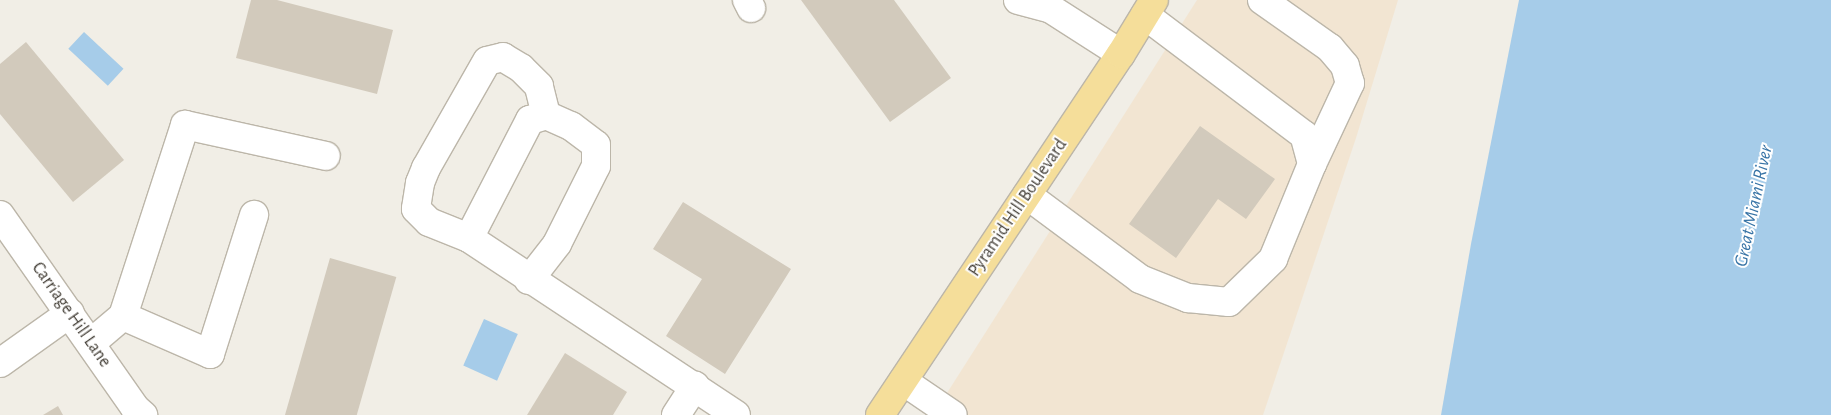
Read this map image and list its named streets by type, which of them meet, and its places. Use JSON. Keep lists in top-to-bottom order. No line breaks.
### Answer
{"streets":{"main road":["Pyramid Hill Boulevard"],"street":["Carriage Hill Lane"]},"water":["Great Miami River"]}
